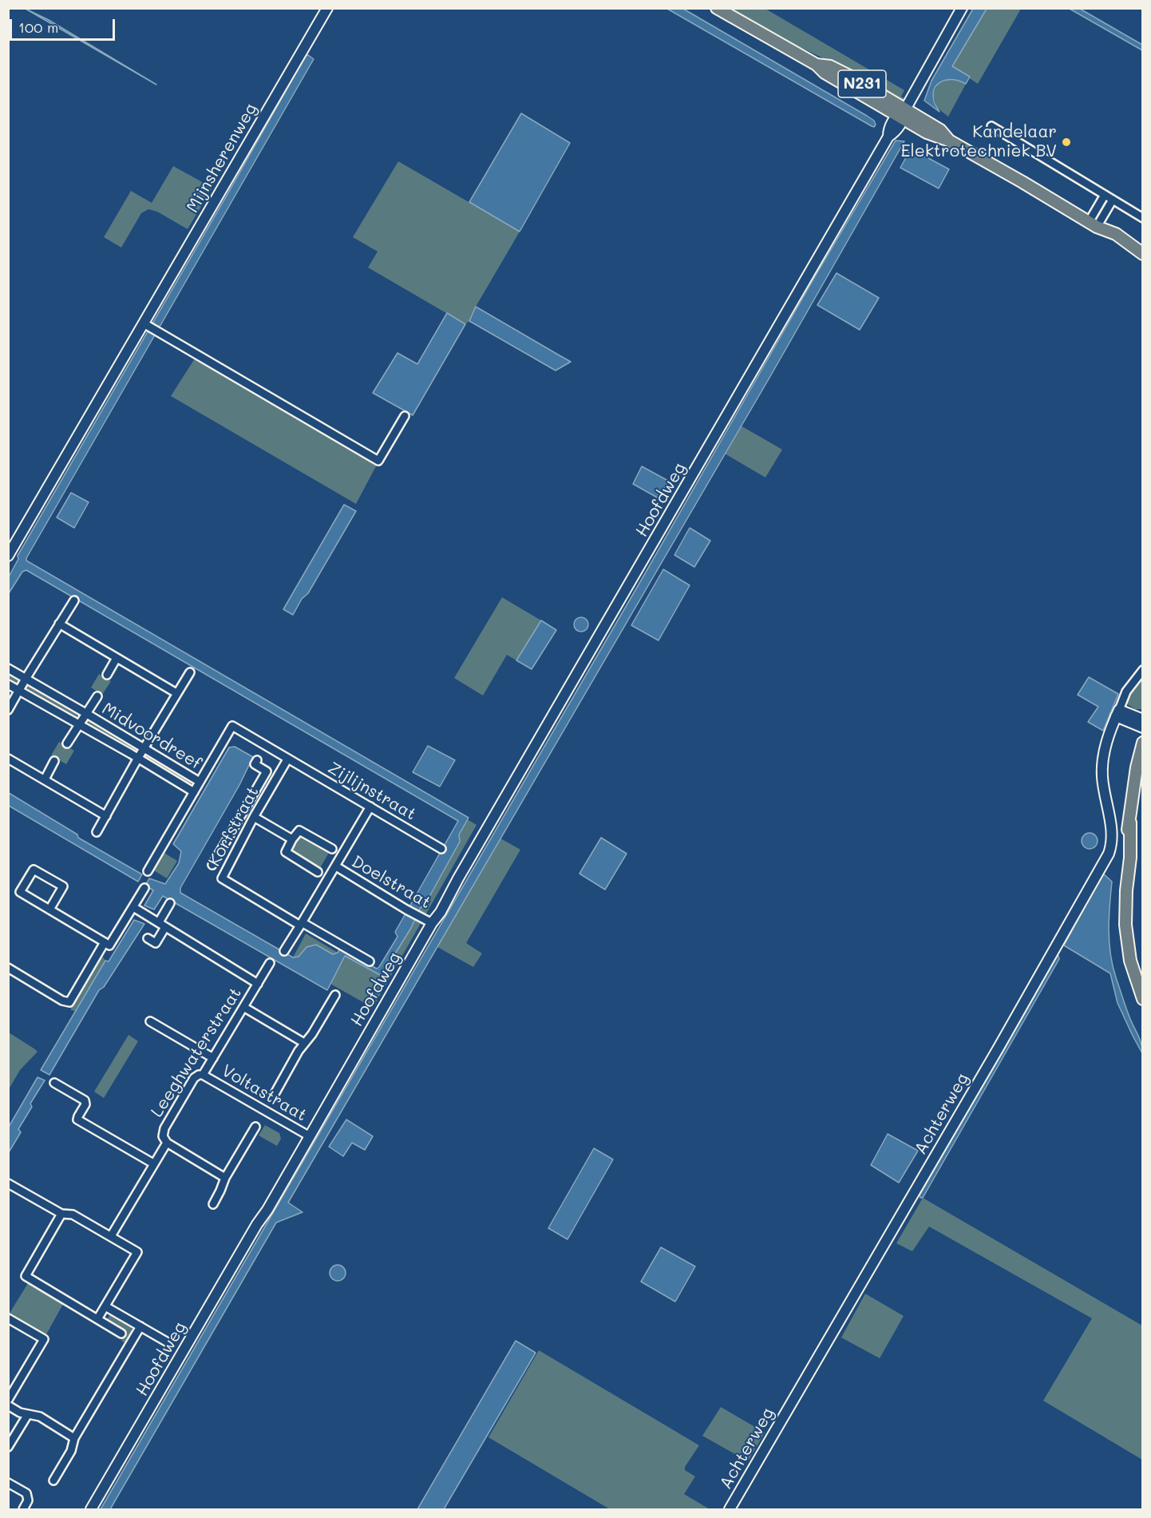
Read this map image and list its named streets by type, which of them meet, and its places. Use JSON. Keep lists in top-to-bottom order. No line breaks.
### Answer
{"streets":{"main road":["N231"],"street":["Mijnsherenweg","Hoofdweg","Midvoordreef","Zijlijnstraat","Korfstraat","Doelstraat","Leeghwaterstraat","Voltastraat","Achterweg"]},"crossings":[["N231","Hoofdweg"],["Hoofdweg","Doelstraat"],["Hoofdweg","Voltastraat"],["Midvoordreef","Zijlijnstraat"],["Zijlijnstraat","Korfstraat"],["Leeghwaterstraat","Voltastraat"]],"places":["Kandelaar Elektrotechniek BV"],"scale_bar":"100 m"}
